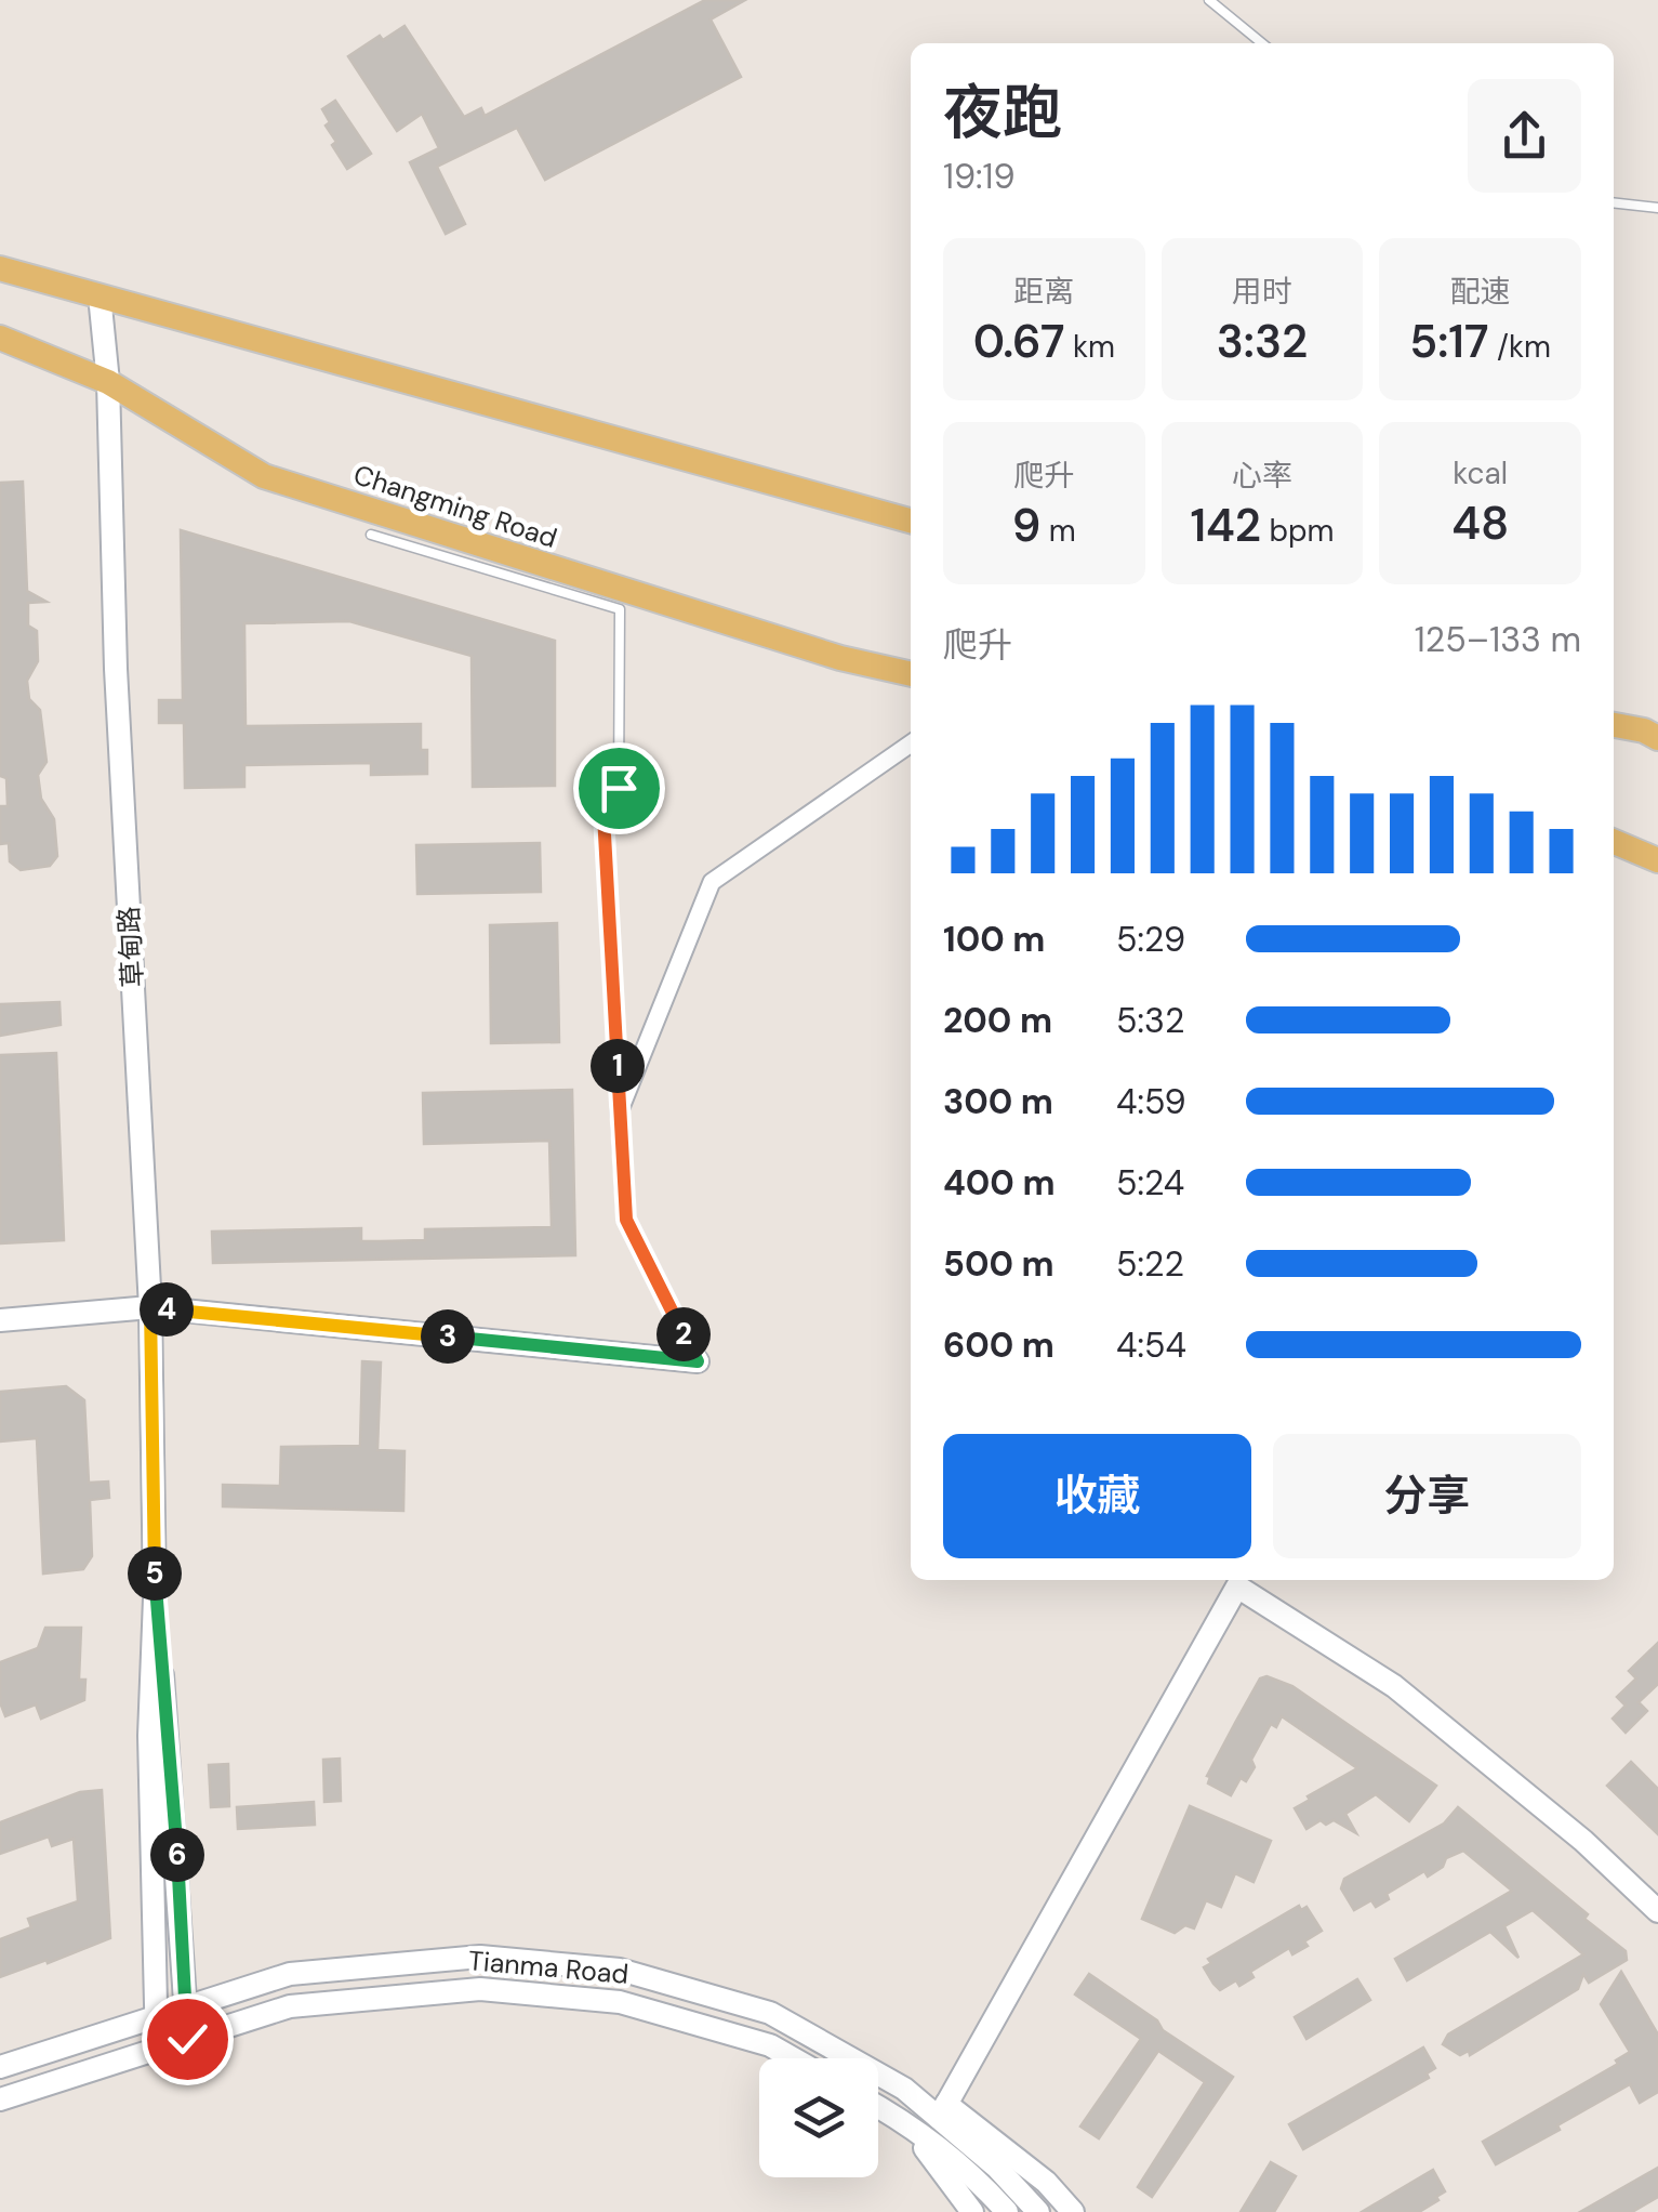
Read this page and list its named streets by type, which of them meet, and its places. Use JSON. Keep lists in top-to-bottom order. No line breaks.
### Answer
{"streets":{"main road":["Changming Road"],"street":["草甸路","Tianma Road"]},"crossings":[["Changming Road","草甸路"]],"page":{"heading":["夜跑","19:19"],"stats":[["距离","0.67 km"],["用时","3:32"],["配速","5:17 /km"],["爬升","9 m"],["心率","142 bpm"],["kcal","48"]],"chart":["爬升","125–133 m"],"list":[{"name":"100 m","note":"5:29"},{"name":"200 m","note":"5:32"},{"name":"300 m","note":"4:59"},{"name":"400 m","note":"5:24"},{"name":"500 m","note":"5:22"},{"name":"600 m","note":"4:54"}],"pins":["1","4","2","3","5","6"],"buttons":["收藏","分享"]}}
